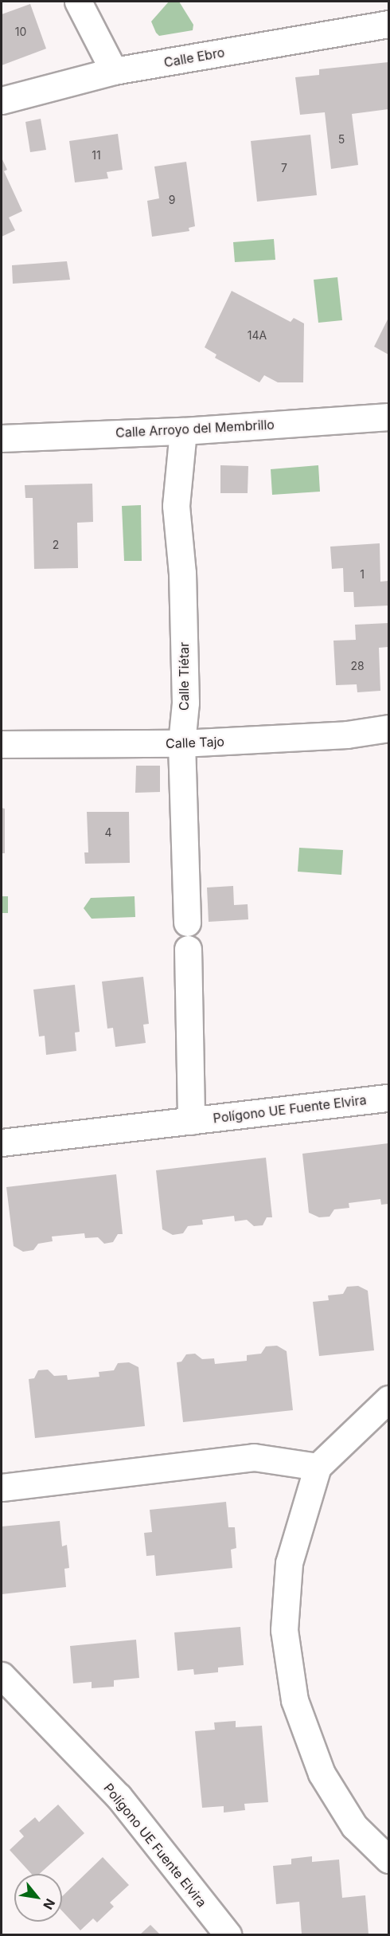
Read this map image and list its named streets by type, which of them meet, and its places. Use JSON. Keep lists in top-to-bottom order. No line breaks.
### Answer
{"streets":{"street":["Calle Ebro","Calle Arroyo del Membrillo","Calle Tiétar","Calle Tajo","Polígono UE Fuente Elvira"]},"crossings":[["Calle Arroyo del Membrillo","Calle Tiétar"],["Calle Tiétar","Calle Tajo"]],"house_numbers":["10","5","11","7","9","14A","2","1","28","4"],"north":"bottom right"}
